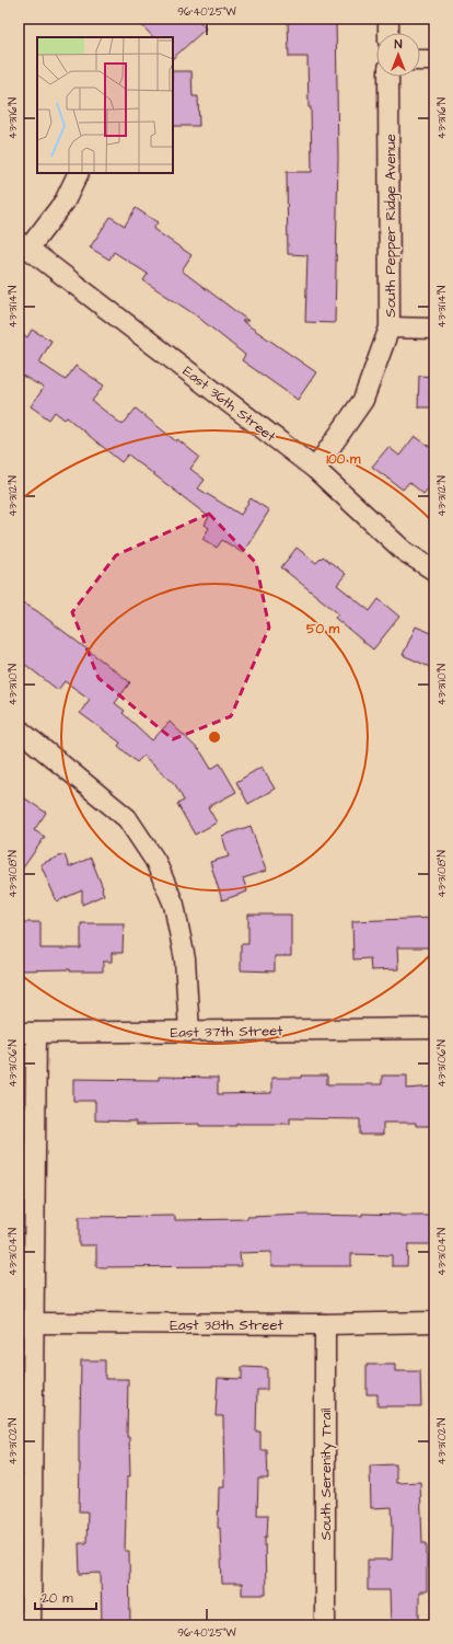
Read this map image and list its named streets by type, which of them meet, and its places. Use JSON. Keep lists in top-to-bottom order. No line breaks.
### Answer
{"streets":{"street":["South Pepper Ridge Avenue","East 36th Street","East 37th Street","East 38th Street","South Serenity Trail"]},"crossings":[["South Pepper Ridge Avenue","East 36th Street"],["East 38th Street","South Serenity Trail"]],"scale_bar":"20 m","north":"top","coordinates":["96°40'25\"W","43°31'16\"N","43°31'14\"N","43°31'12\"N","43°31'10\"N","43°31'08\"N","43°31'06\"N","43°31'04\"N","43°31'02\"N"],"rings":["100 m","50 m"]}
